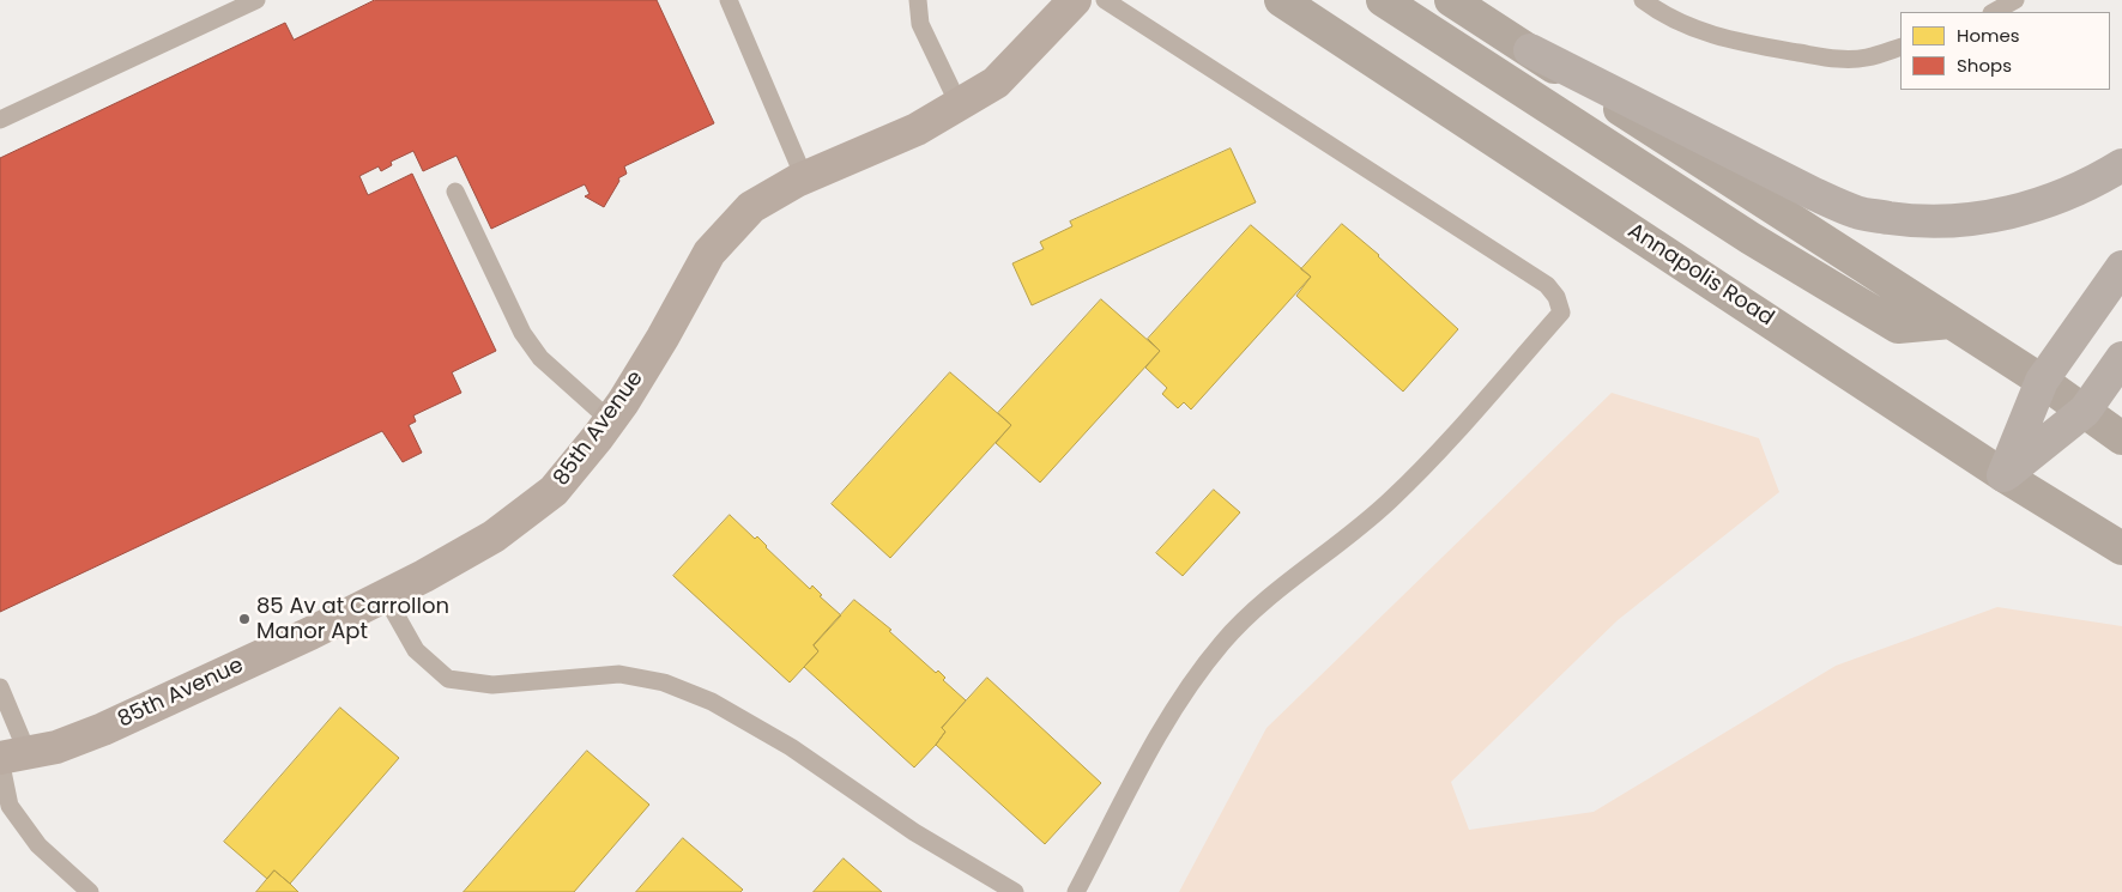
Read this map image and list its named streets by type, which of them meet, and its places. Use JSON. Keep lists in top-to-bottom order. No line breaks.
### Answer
{"streets":{"main road":["Annapolis Road"],"street":["85th Avenue"]},"places":["85 Av at Carrollon Manor Apt"],"legend":["Homes","Shops"]}
